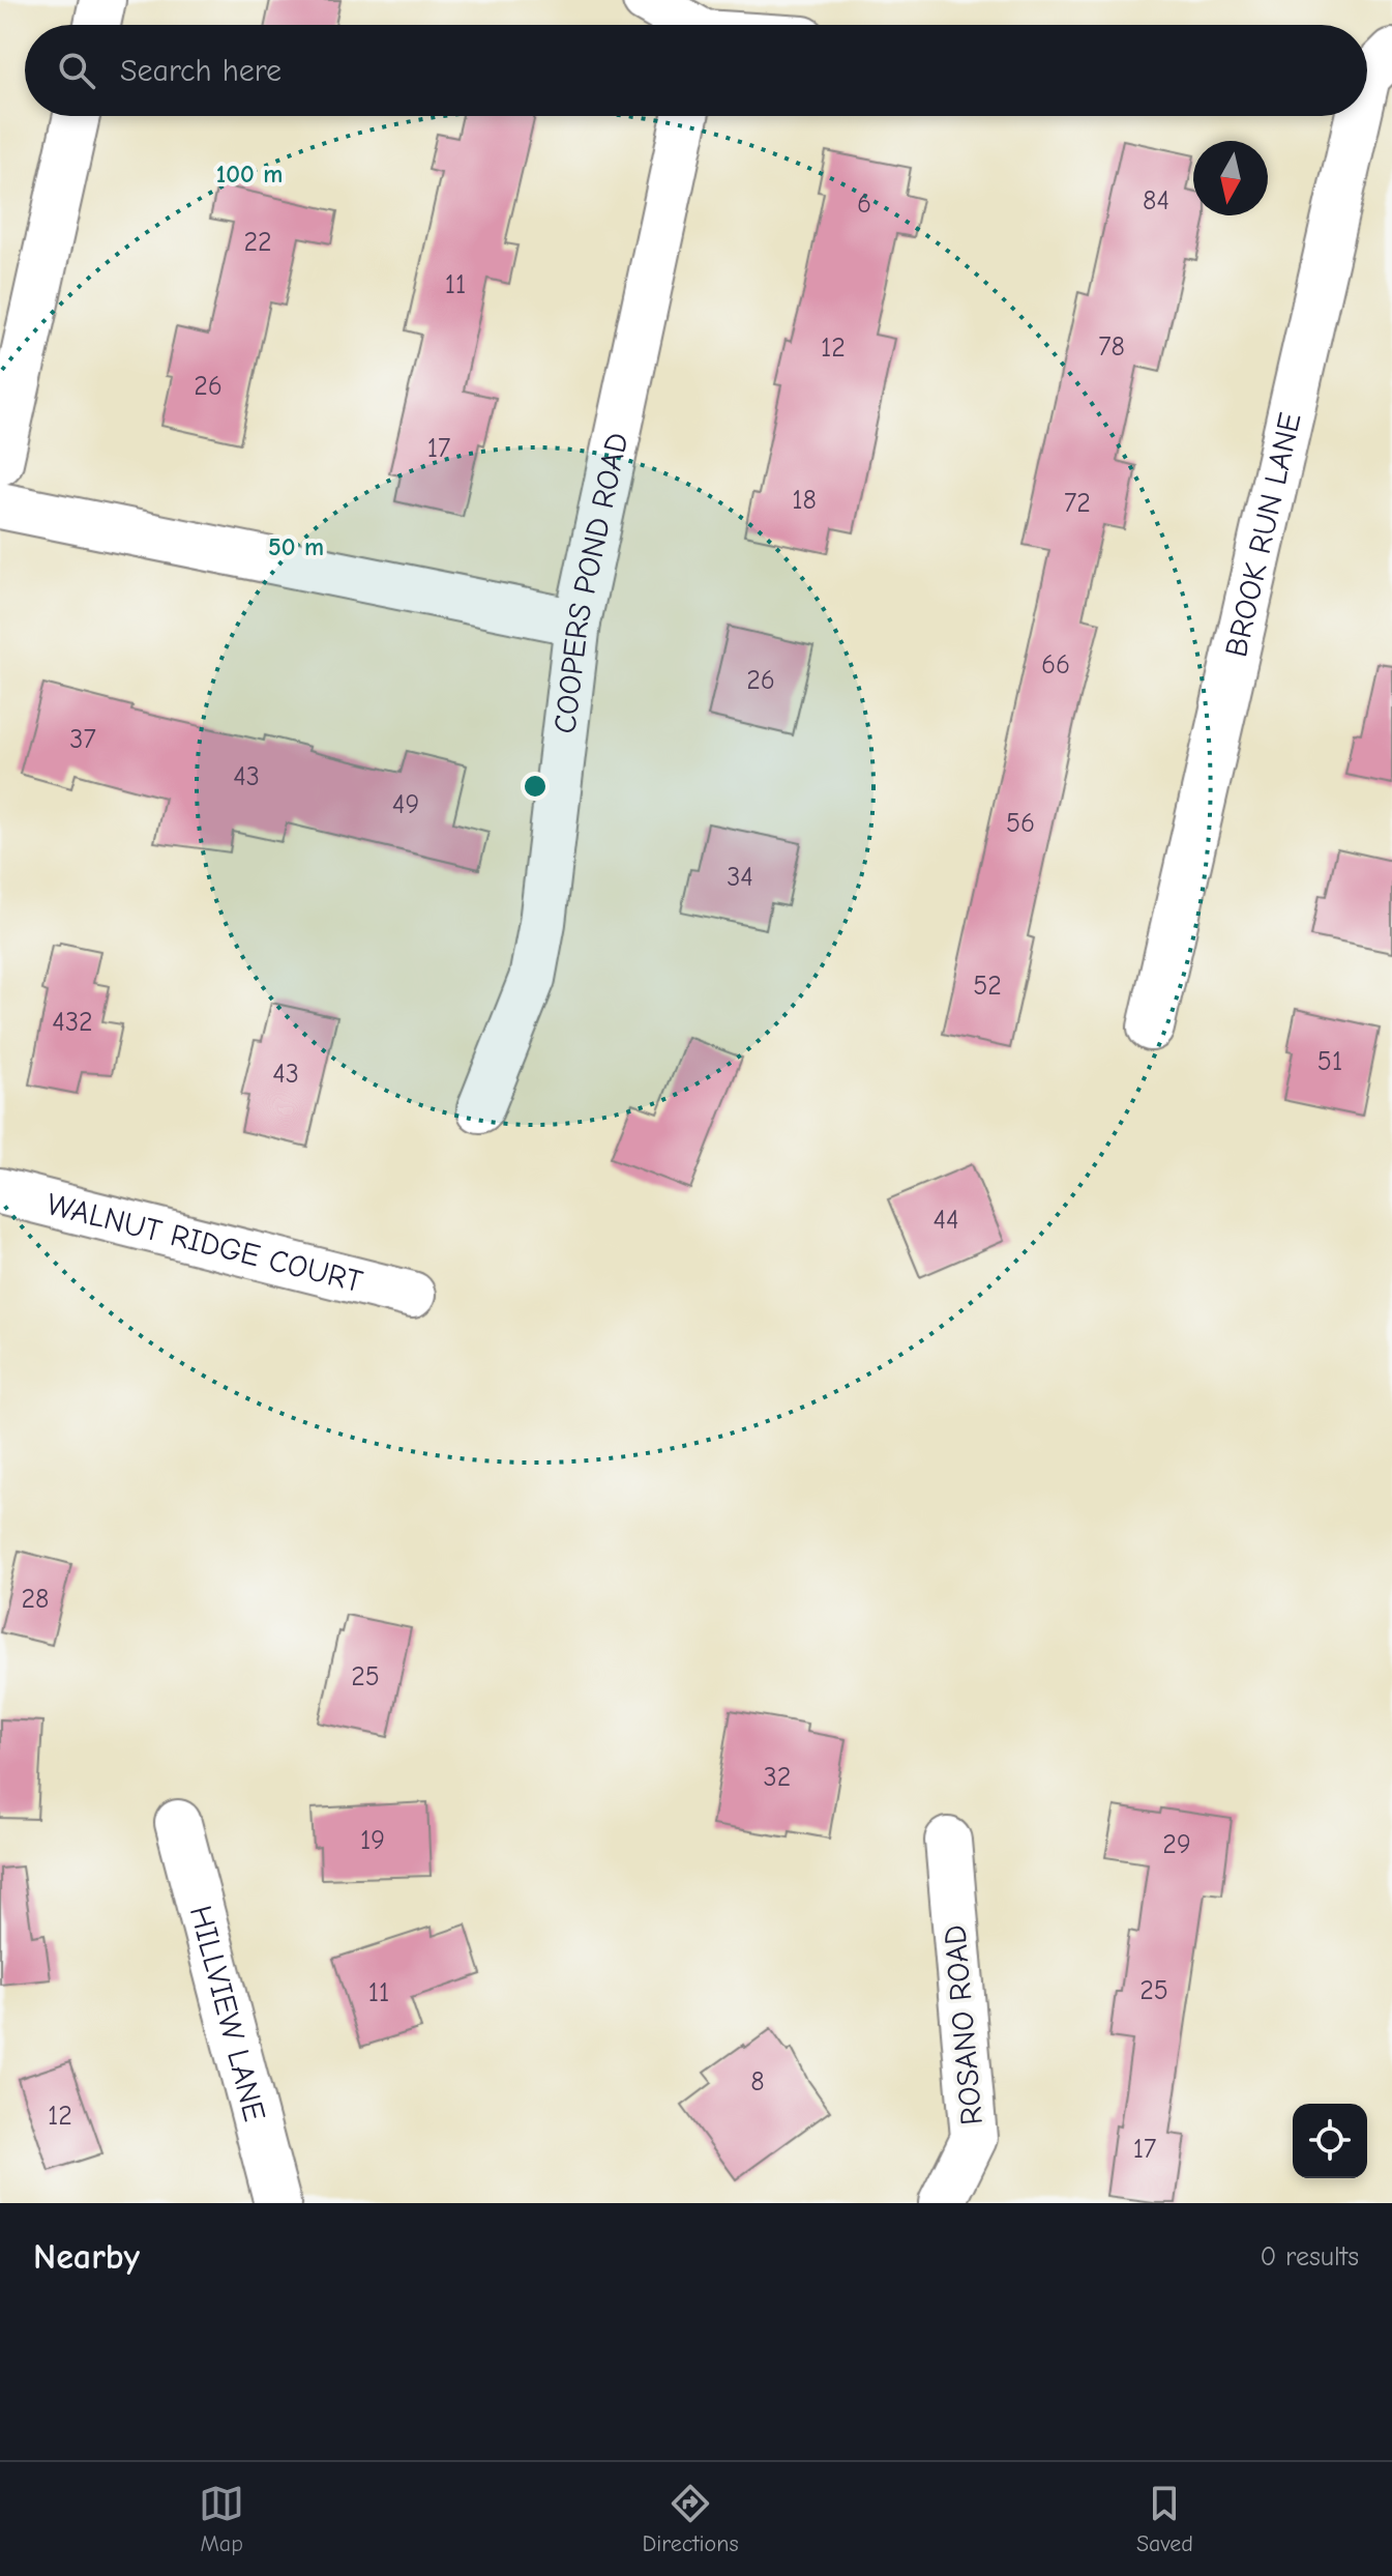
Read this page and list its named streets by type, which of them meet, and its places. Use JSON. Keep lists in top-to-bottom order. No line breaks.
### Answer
{"streets":{"street":["BROOK RUN LANE","COOPERS POND ROAD","WALNUT RIDGE COURT","HILLVIEW LANE","ROSANO ROAD"]},"house_numbers":["84","6","22","11","78","12","26","17","18","72","66","26","37","43","49","56","34","52","432","51","43","44","28","25","32","19","29","25","11","8","12","17"],"north":"bottom","page":{"search":"Search here","heading":["Nearby","0 results"],"nav":["Map","Directions","Saved"]},"rings":["100 m","50 m"]}
